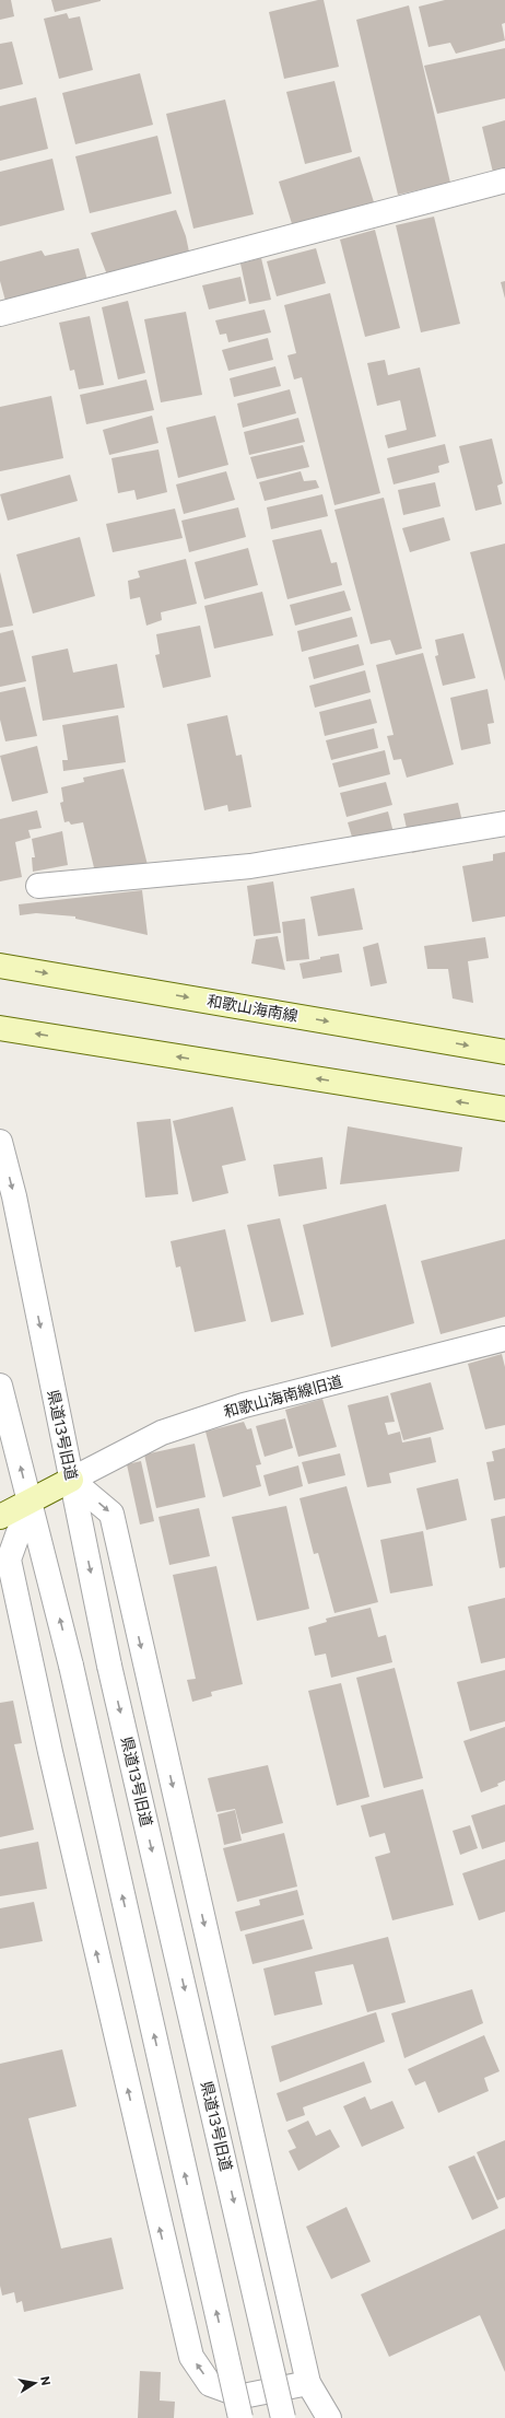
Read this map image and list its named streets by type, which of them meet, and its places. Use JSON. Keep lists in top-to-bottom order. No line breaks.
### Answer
{"streets":{"main road":["和歌山海南線"],"street":["和歌山海南線旧道","県道13号旧道"]},"crossings":[["和歌山海南線旧道","県道13号旧道"]],"north":"right"}
